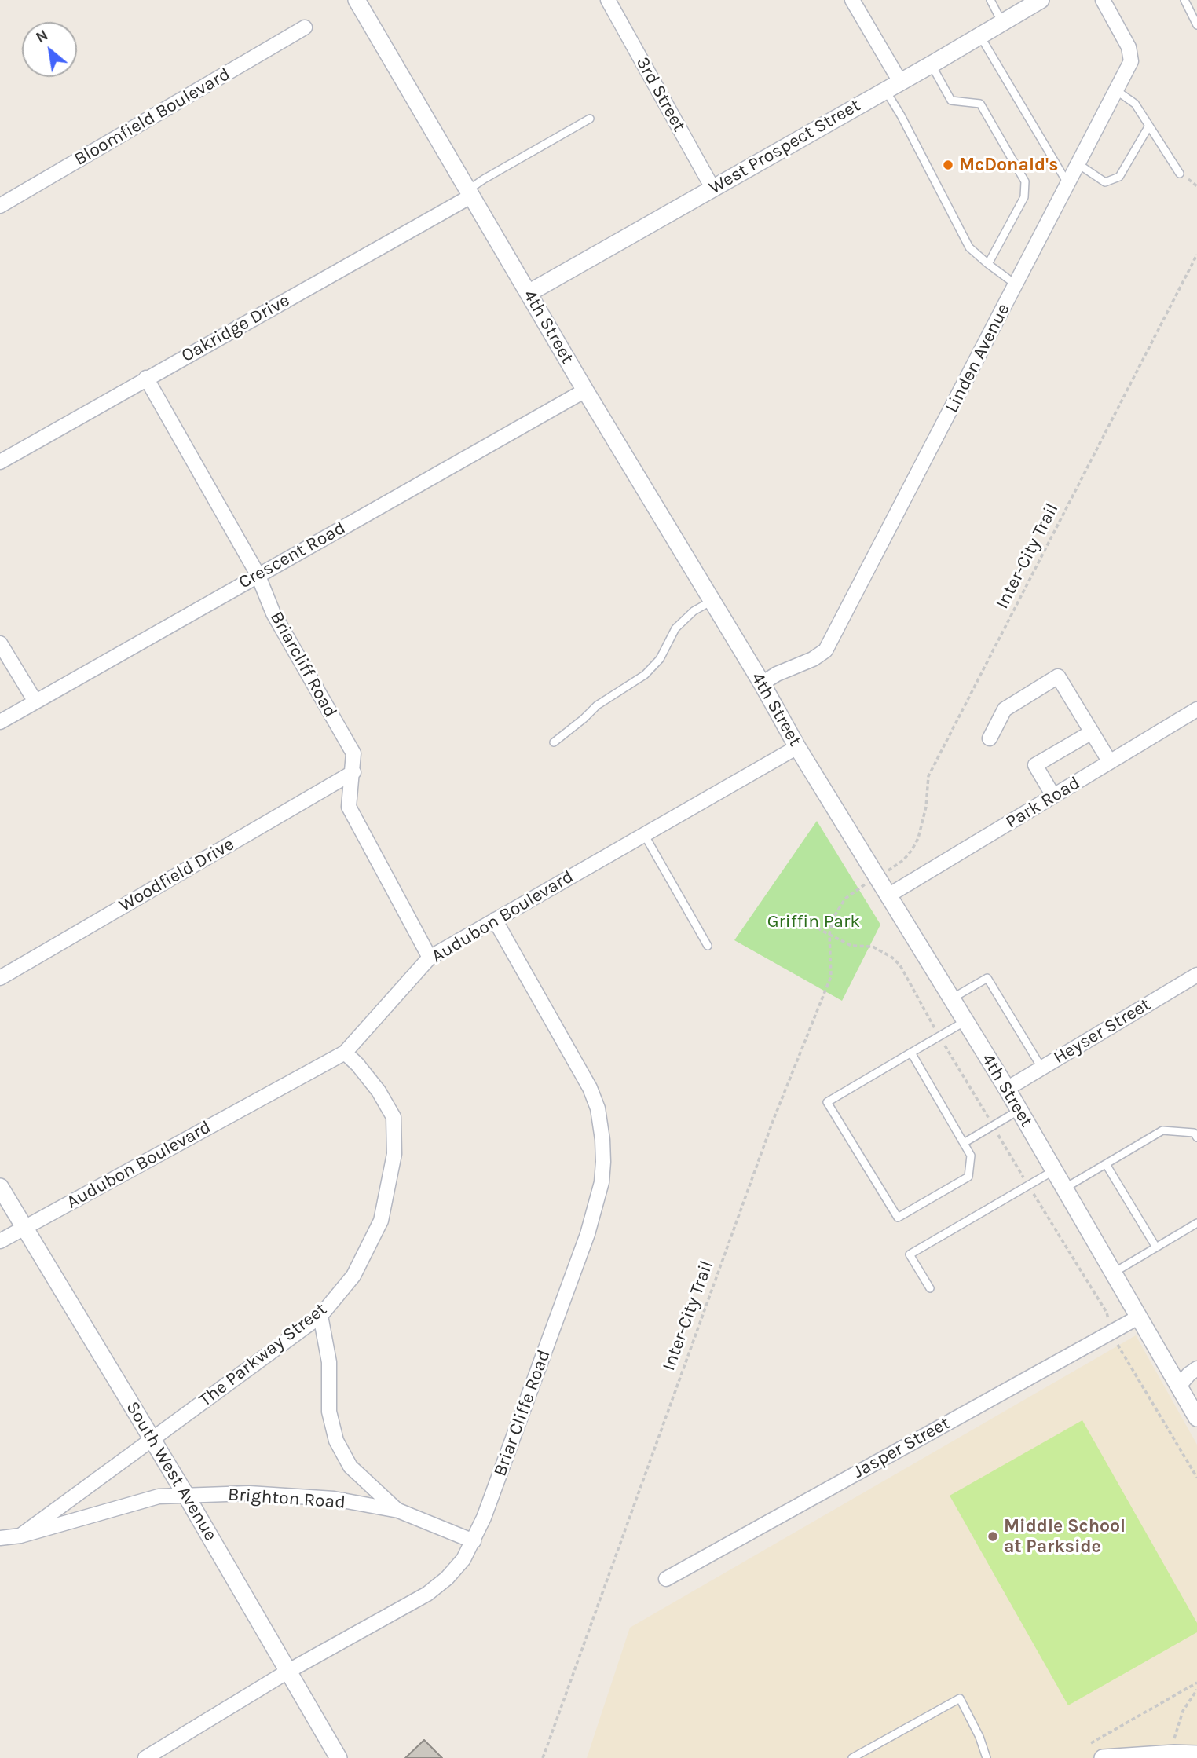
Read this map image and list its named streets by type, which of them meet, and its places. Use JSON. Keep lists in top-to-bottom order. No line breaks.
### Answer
{"streets":{"street":["3rd Street","Bloomfield Boulevard","West Prospect Street","4th Street","Oakridge Drive","Linden Avenue","Crescent Road","Briarcliff Road","Park Road","Woodfield Drive","Audubon Boulevard","Heyser Street","The Parkway Street","Briar Cliffe Road","Jasper Street","South West Avenue","Brighton Road"],"path":["Inter-City Trail"]},"crossings":[["3rd Street","West Prospect Street"],["West Prospect Street","4th Street"],["4th Street","Oakridge Drive"],["4th Street","Linden Avenue"],["4th Street","Crescent Road"],["4th Street","Park Road"],["4th Street","Audubon Boulevard"],["4th Street","Heyser Street"],["4th Street","Jasper Street"],["Oakridge Drive","Briarcliff Road"],["Crescent Road","Briarcliff Road"],["Briarcliff Road","Woodfield Drive"],["Briarcliff Road","Audubon Boulevard"],["Audubon Boulevard","The Parkway Street"],["Audubon Boulevard","Briar Cliffe Road"],["Audubon Boulevard","South West Avenue"],["The Parkway Street","South West Avenue"],["The Parkway Street","Brighton Road"],["Briar Cliffe Road","South West Avenue"],["Briar Cliffe Road","Brighton Road"],["South West Avenue","Brighton Road"]],"parks":["Griffin Park"],"places":["McDonald's","Middle School at Parkside"],"north":"top left"}
